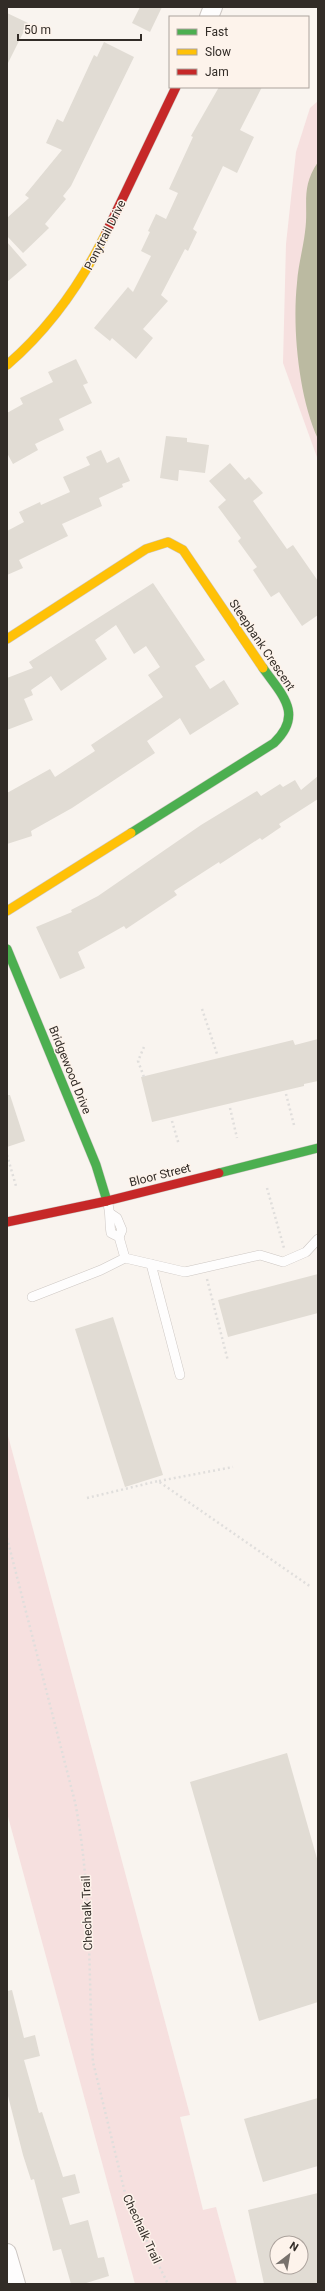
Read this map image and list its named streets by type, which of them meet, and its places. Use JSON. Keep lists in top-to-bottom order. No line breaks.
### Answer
{"streets":{"street":["Ponytrail Drive","Steepbank Crescent","Bridgewood Drive","Bloor Street"],"path":["Chechalk Trail"]},"crossings":[["Bridgewood Drive","Bloor Street"]],"legend":["Fast","Slow","Jam"],"scale_bar":"50 m","north":"top right"}
